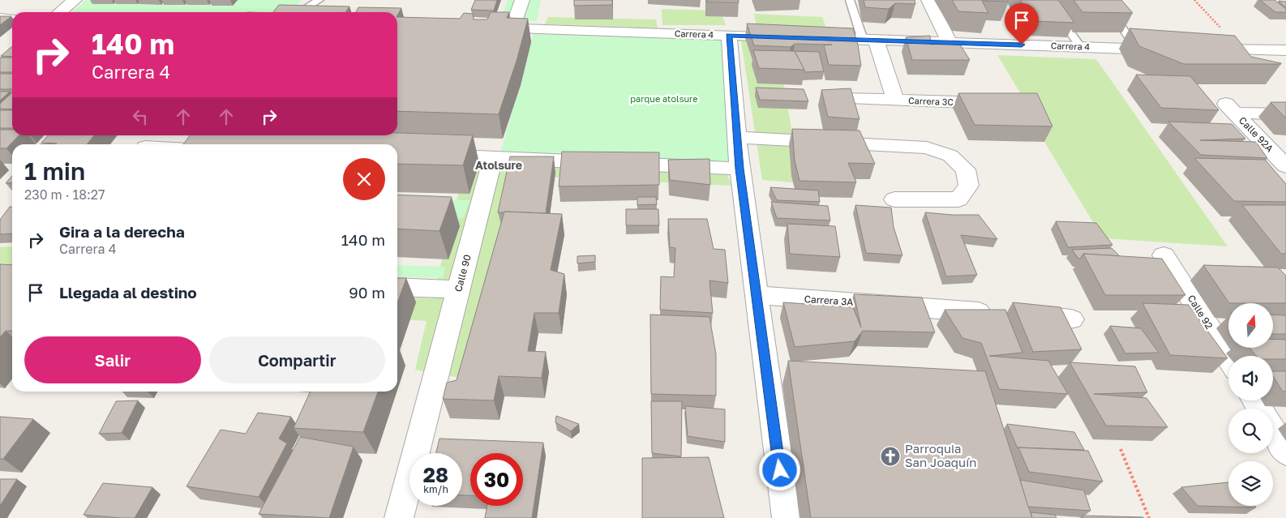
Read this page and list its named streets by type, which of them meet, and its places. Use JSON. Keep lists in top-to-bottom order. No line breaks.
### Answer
{"streets":{"street":["Carrera 4","Carrera 3C","Calle 92A","Calle 90","Carrera 3A","Calle 92"]},"districts":["Atolsure"],"parks":["parque atolsure"],"places":{"church":["Parroquia San Joaquín"]},"north":"top","page":{"turn":["140 m","Carrera 4"],"heading":["1 min","230 m · 18:27"],"list":[{"name":"Gira a la derecha","note":"Carrera 4","value":"140 m"},{"name":"Llegada al destino","value":"90 m"}],"buttons":["Salir","Compartir"],"speed":"28 km/h","limit":"30"}}
